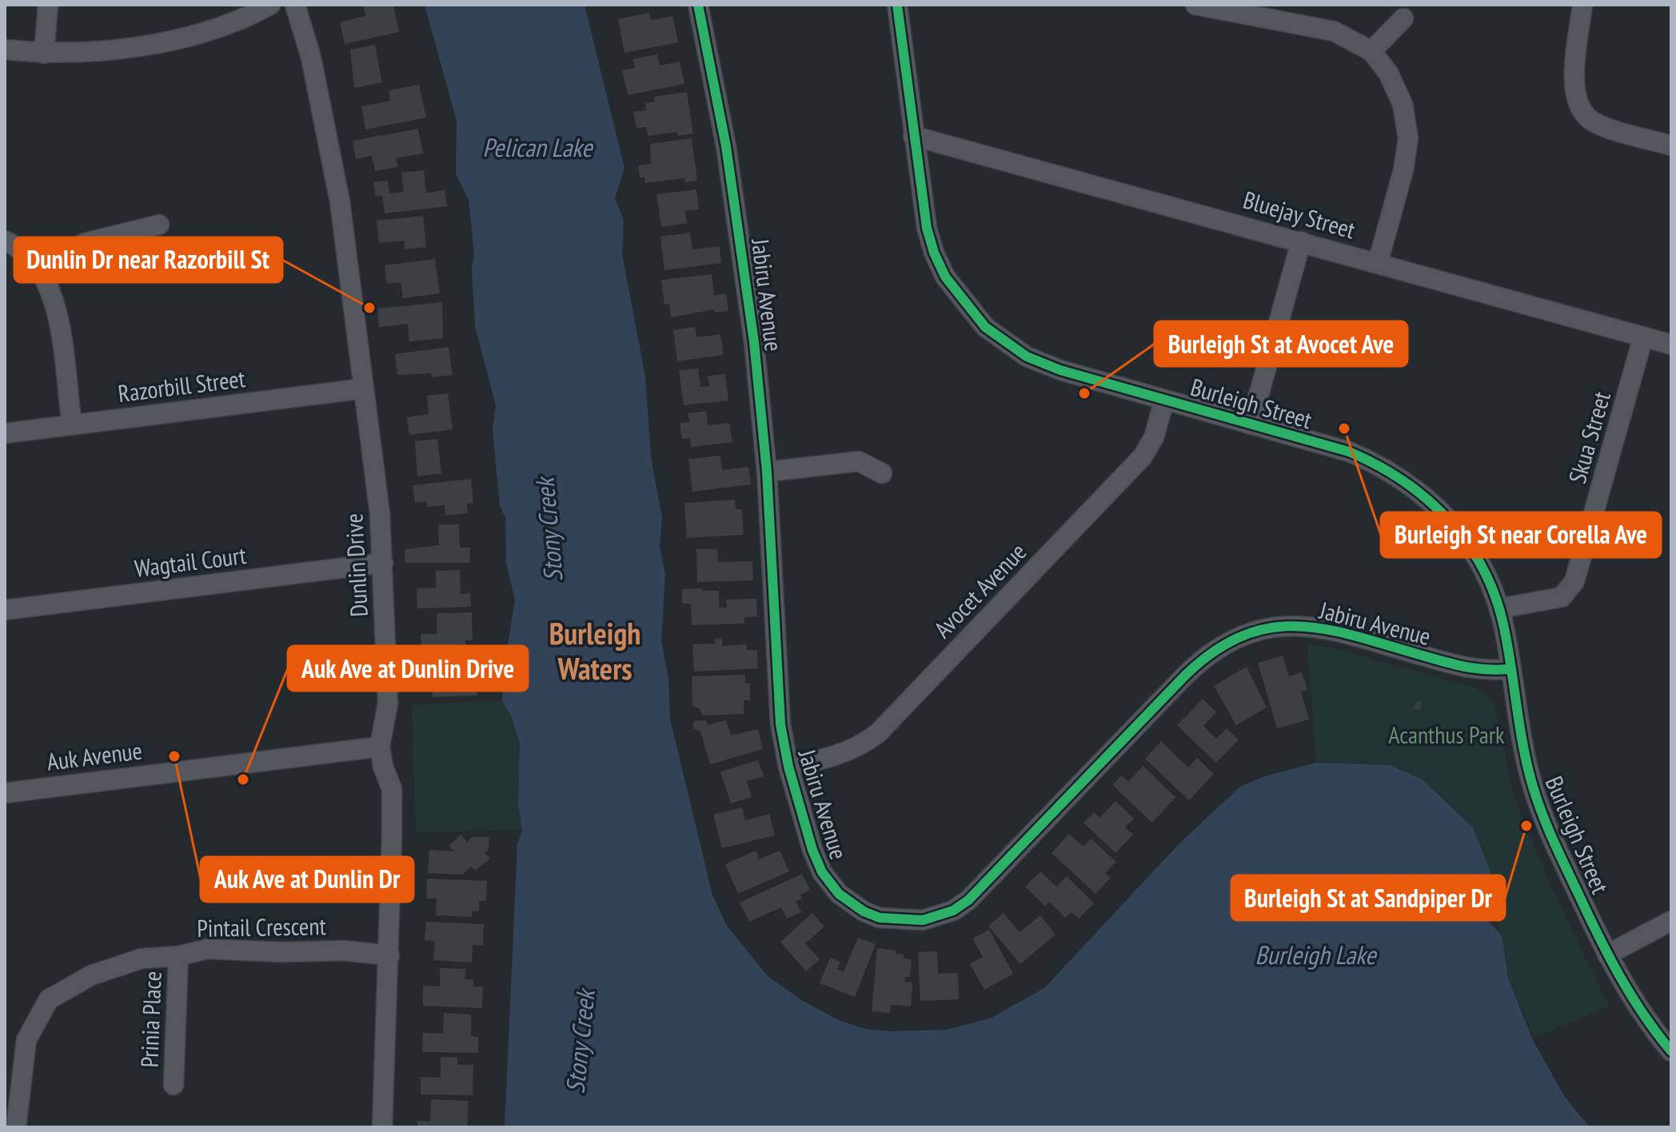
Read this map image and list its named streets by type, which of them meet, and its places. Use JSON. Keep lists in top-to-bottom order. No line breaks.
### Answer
{"streets":{"street":["Bluejay Street","Jabiru Avenue","Razorbill Street","Burleigh Street","Skua Street","Wagtail Court","Dunlin Drive","Avocet Avenue","Auk Avenue","Pintail Crescent","Prinia Place"]},"crossings":[["Bluejay Street","Burleigh Street"],["Bluejay Street","Skua Street"],["Jabiru Avenue","Burleigh Street"],["Jabiru Avenue","Avocet Avenue"],["Razorbill Street","Dunlin Drive"],["Burleigh Street","Skua Street"],["Burleigh Street","Avocet Avenue"],["Wagtail Court","Dunlin Drive"],["Dunlin Drive","Auk Avenue"],["Dunlin Drive","Pintail Crescent"],["Pintail Crescent","Prinia Place"]],"districts":["Burleigh Waters"],"water":["Pelican Lake","Stony Creek","Burleigh Lake"],"parks":["Acanthus Park"],"places":["Dunlin Dr near Razorbill St","Burleigh St at Avocet Ave","Burleigh St near Corella Ave","Auk Ave at Dunlin Dr","Auk Ave at Dunlin Drive","Burleigh St at Sandpiper Dr"]}
